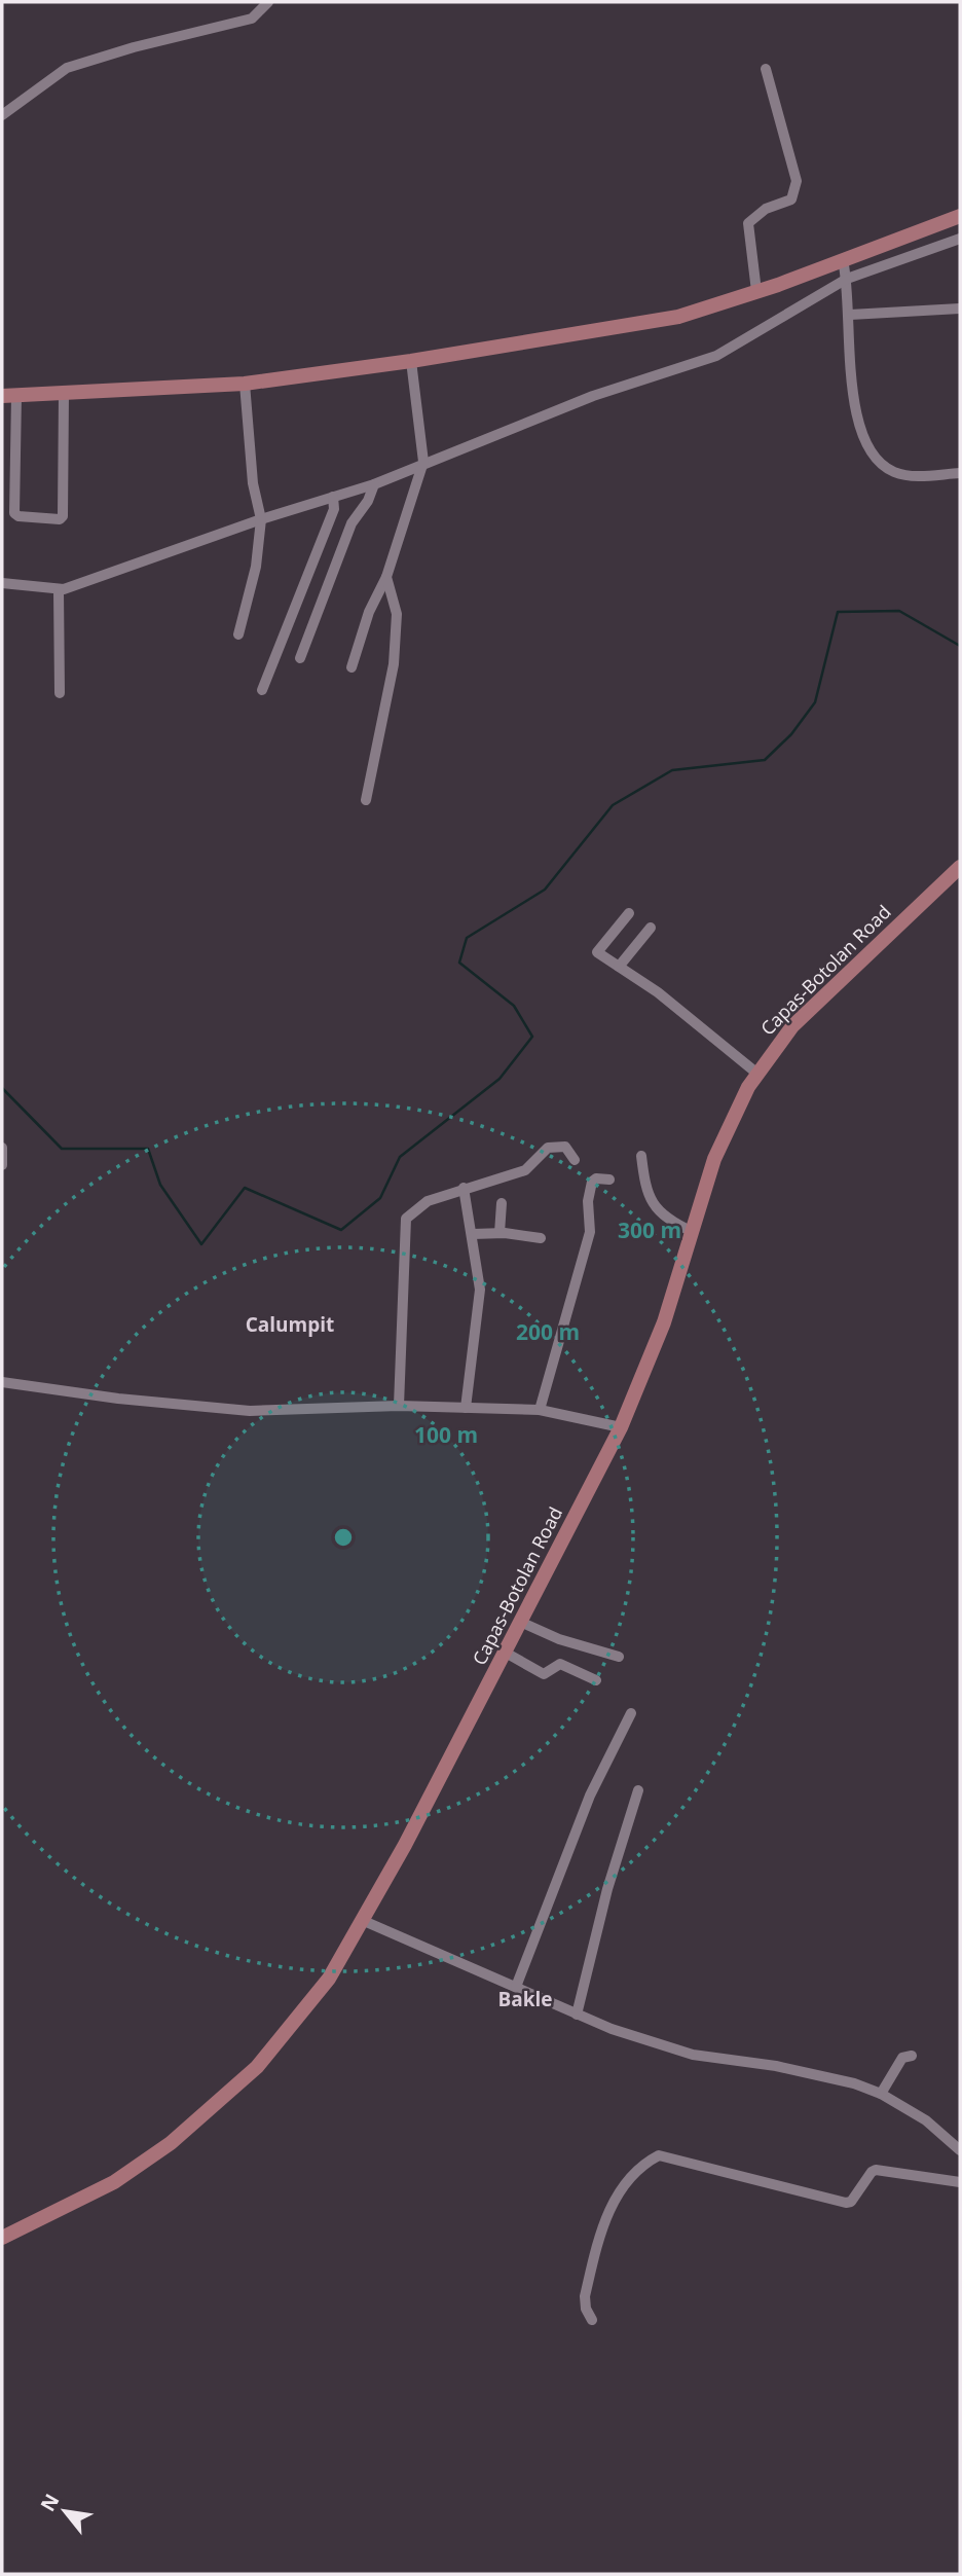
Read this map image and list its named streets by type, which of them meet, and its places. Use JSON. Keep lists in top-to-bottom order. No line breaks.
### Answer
{"streets":{"main road":["Capas-Botolan Road"]},"districts":["Calumpit","Bakle"],"north":"top left","rings":["300 m","200 m","100 m"]}
